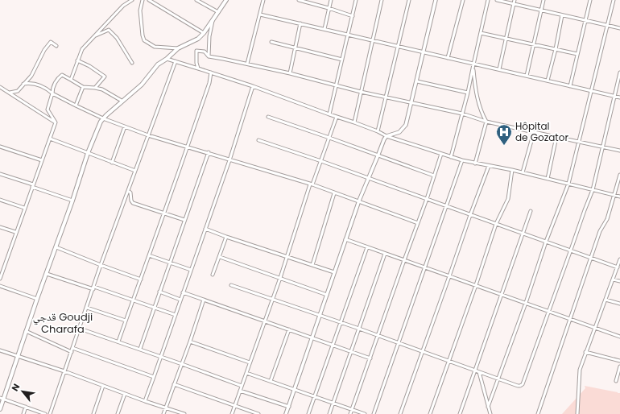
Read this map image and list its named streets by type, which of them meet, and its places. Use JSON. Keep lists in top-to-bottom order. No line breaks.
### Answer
{"districts":["قدجي Goudji Charafa"],"places":{"hospital":["Hôpital de Gozator"]},"north":"top left"}
